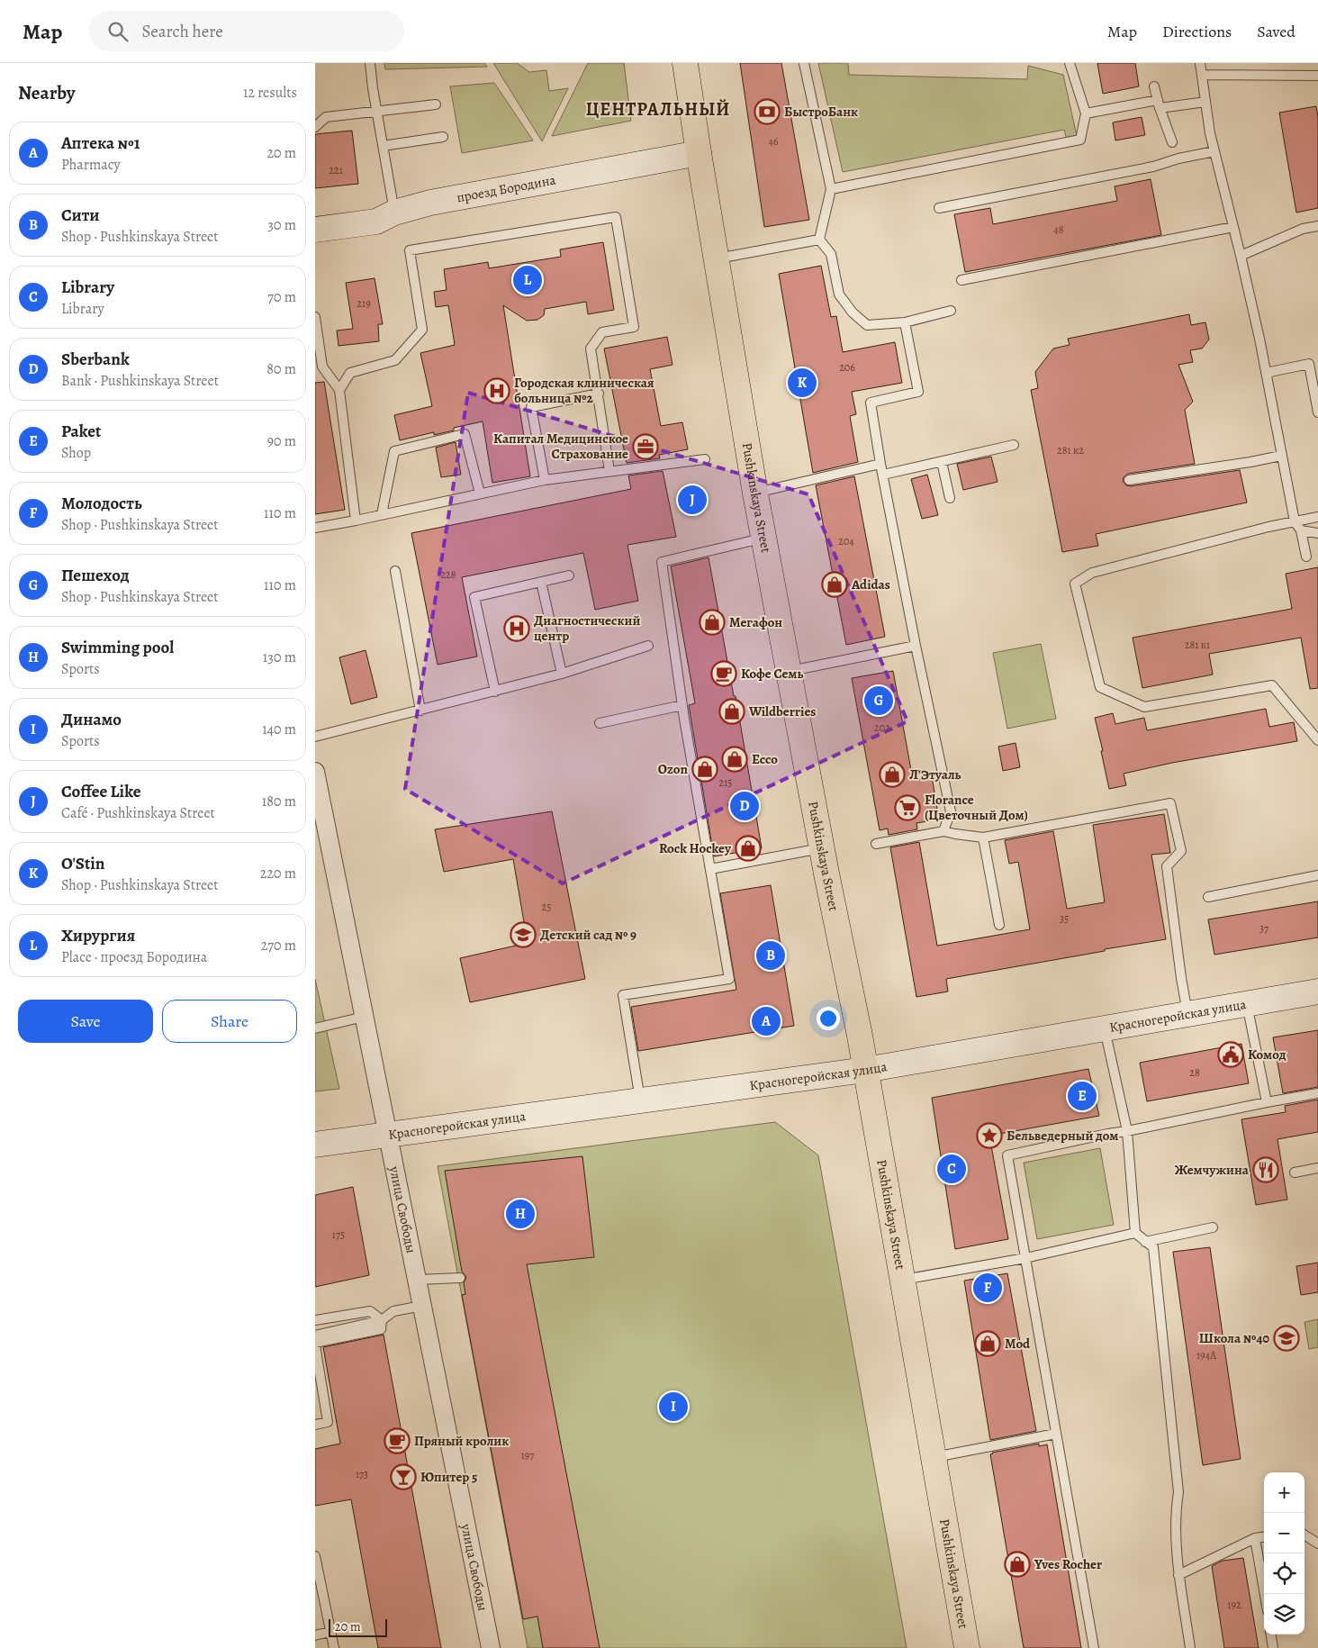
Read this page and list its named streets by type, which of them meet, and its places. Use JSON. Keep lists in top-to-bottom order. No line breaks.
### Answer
{"streets":{"main road":["Pushkinskaya Street"],"street":["проезд Бородина","Красногеройская улица","улица Свободы"]},"crossings":[["проезд Бородина","Pushkinskaya Street"],["Pushkinskaya Street","Красногеройская улица"],["Красногеройская улица","улица Свободы"]],"districts":["ЦЕНТРАЛЬНЫЙ"],"places":{"bank":["БыстроБанк"],"hospital":["Городская клиническая больница №2","Диагностический центр"],"office":["Капитал Медицинское Страхование"],"shop":["Adidas","Мегафон","Wildberries","Ecco","Ozon","Л'Этуаль","Rock Hockey","Mod","Yves Rocher"],"cafe":["Кофе Семь","Пряный кролик"],"supermarket":["Florance (Цветочный Дом)"],"school or university":["Детский сад № 9","Школа №40"],"public building":["Комод"],"place":["Бельведерный дом"],"restaurant":["Жемчужина"],"bar":["Юпитер 5"]},"house_numbers":["46","221","48","219","206","281 к2","204","228","281 к1","202","215","25","35","37","28","175","194А","197","173","192"],"scale_bar":"20 m","page":{"header":"Map","search":"Search here","nav":["Map","Directions","Saved"],"heading":["Nearby","12 results"],"list":[{"mark":"A","name":"Аптека №1","note":"Pharmacy","value":"20 m"},{"mark":"B","name":"Сити","note":"Shop · Pushkinskaya Street","value":"30 m"},{"mark":"C","name":"Library","note":"Library","value":"70 m"},{"mark":"D","name":"Sberbank","note":"Bank · Pushkinskaya Street","value":"80 m"},{"mark":"E","name":"Paket","note":"Shop","value":"90 m"},{"mark":"F","name":"Молодость","note":"Shop · Pushkinskaya Street","value":"110 m"},{"mark":"G","name":"Пешеход","note":"Shop · Pushkinskaya Street","value":"110 m"},{"mark":"H","name":"Swimming pool","note":"Sports","value":"130 m"},{"mark":"I","name":"Динамо","note":"Sports","value":"140 m"},{"mark":"J","name":"Coffee Like","note":"Café · Pushkinskaya Street","value":"180 m"},{"mark":"K","name":"O'Stin","note":"Shop · Pushkinskaya Street","value":"220 m"},{"mark":"L","name":"Хирургия","note":"Place · проезд Бородина","value":"270 m"}],"pins":["L","K","J","G","D","B","A","E","C","H","F","I"],"buttons":["Save","Share"],"map_buttons":["+","−"],"scale":"20 m"}}
